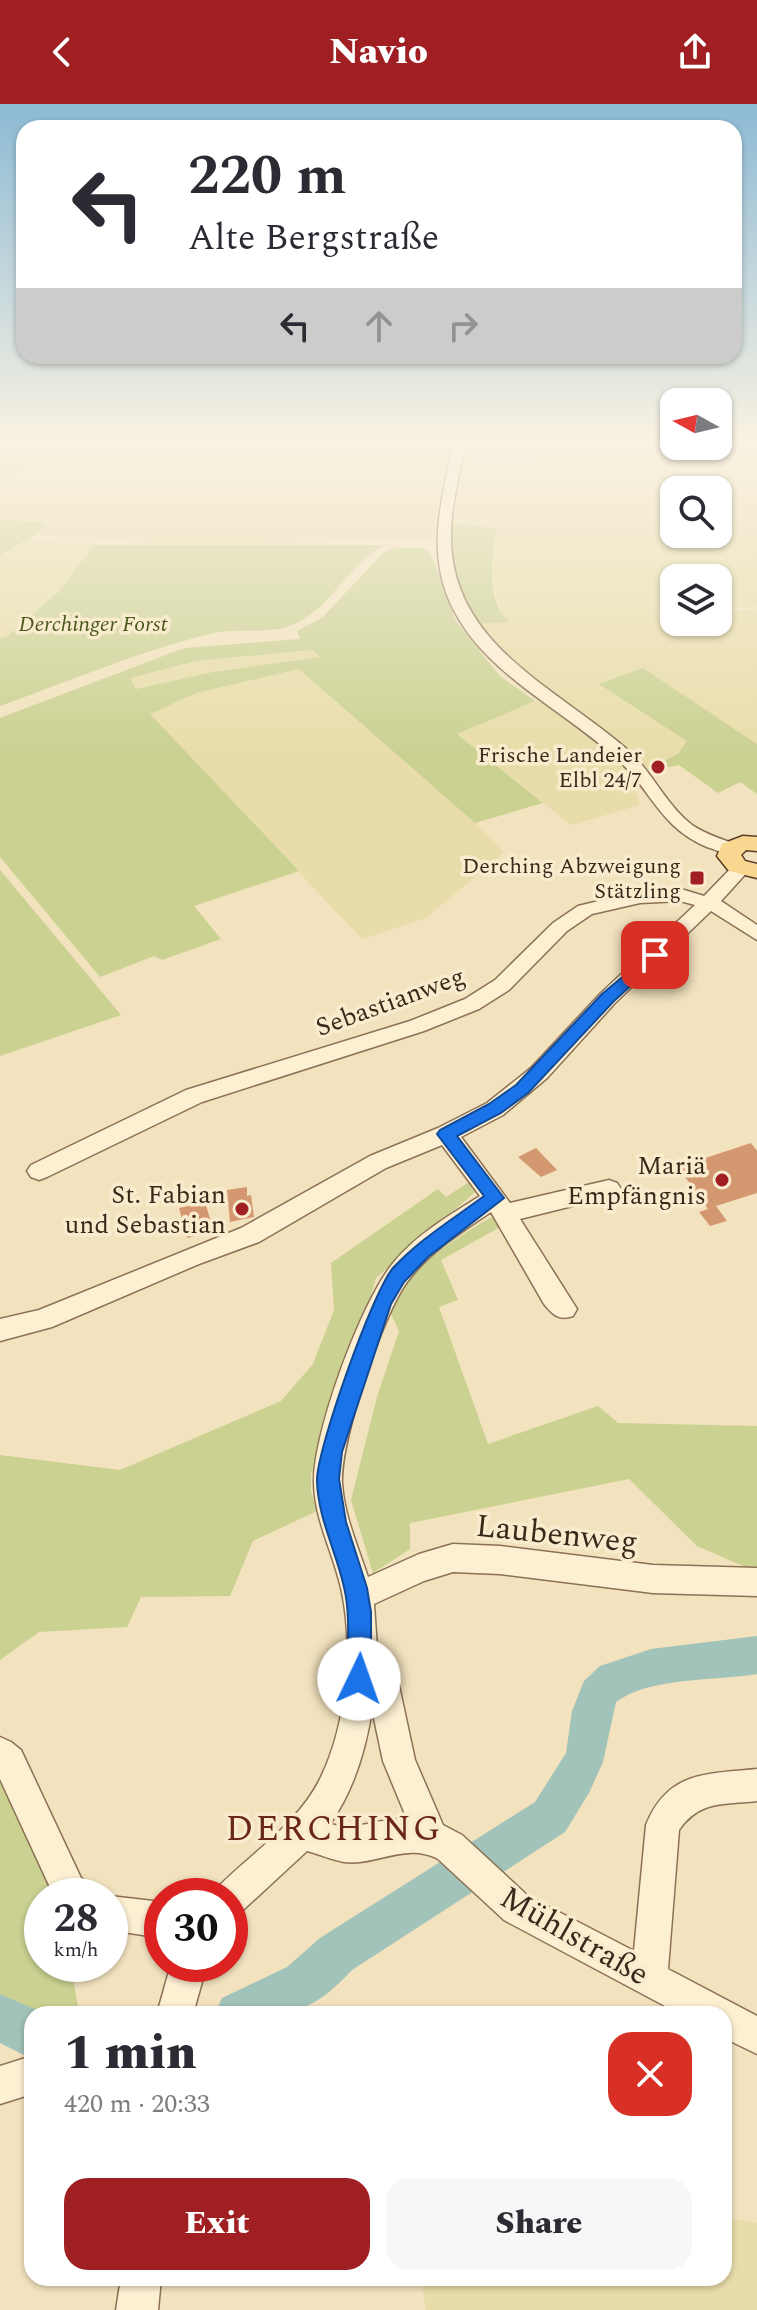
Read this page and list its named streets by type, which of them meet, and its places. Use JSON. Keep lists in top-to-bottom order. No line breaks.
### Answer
{"streets":{"street":["Sebastianweg","Laubenweg","Mühlstraße"]},"districts":["DERCHING"],"parks":["Derchinger Forst"],"places":{"other":["Frische Landeier Elbl 24/7","Mariä Empfängnis","St. Fabian und Sebastian"],"transit":["Derching Abzweigung Stätzling"]},"north":"left","page":{"header":"Navio","turn":["220 m","Alte Bergstraße"],"speed":"28 km/h","limit":"30","heading":["1 min","420 m · 20:33"],"buttons":["Exit","Share"]}}
